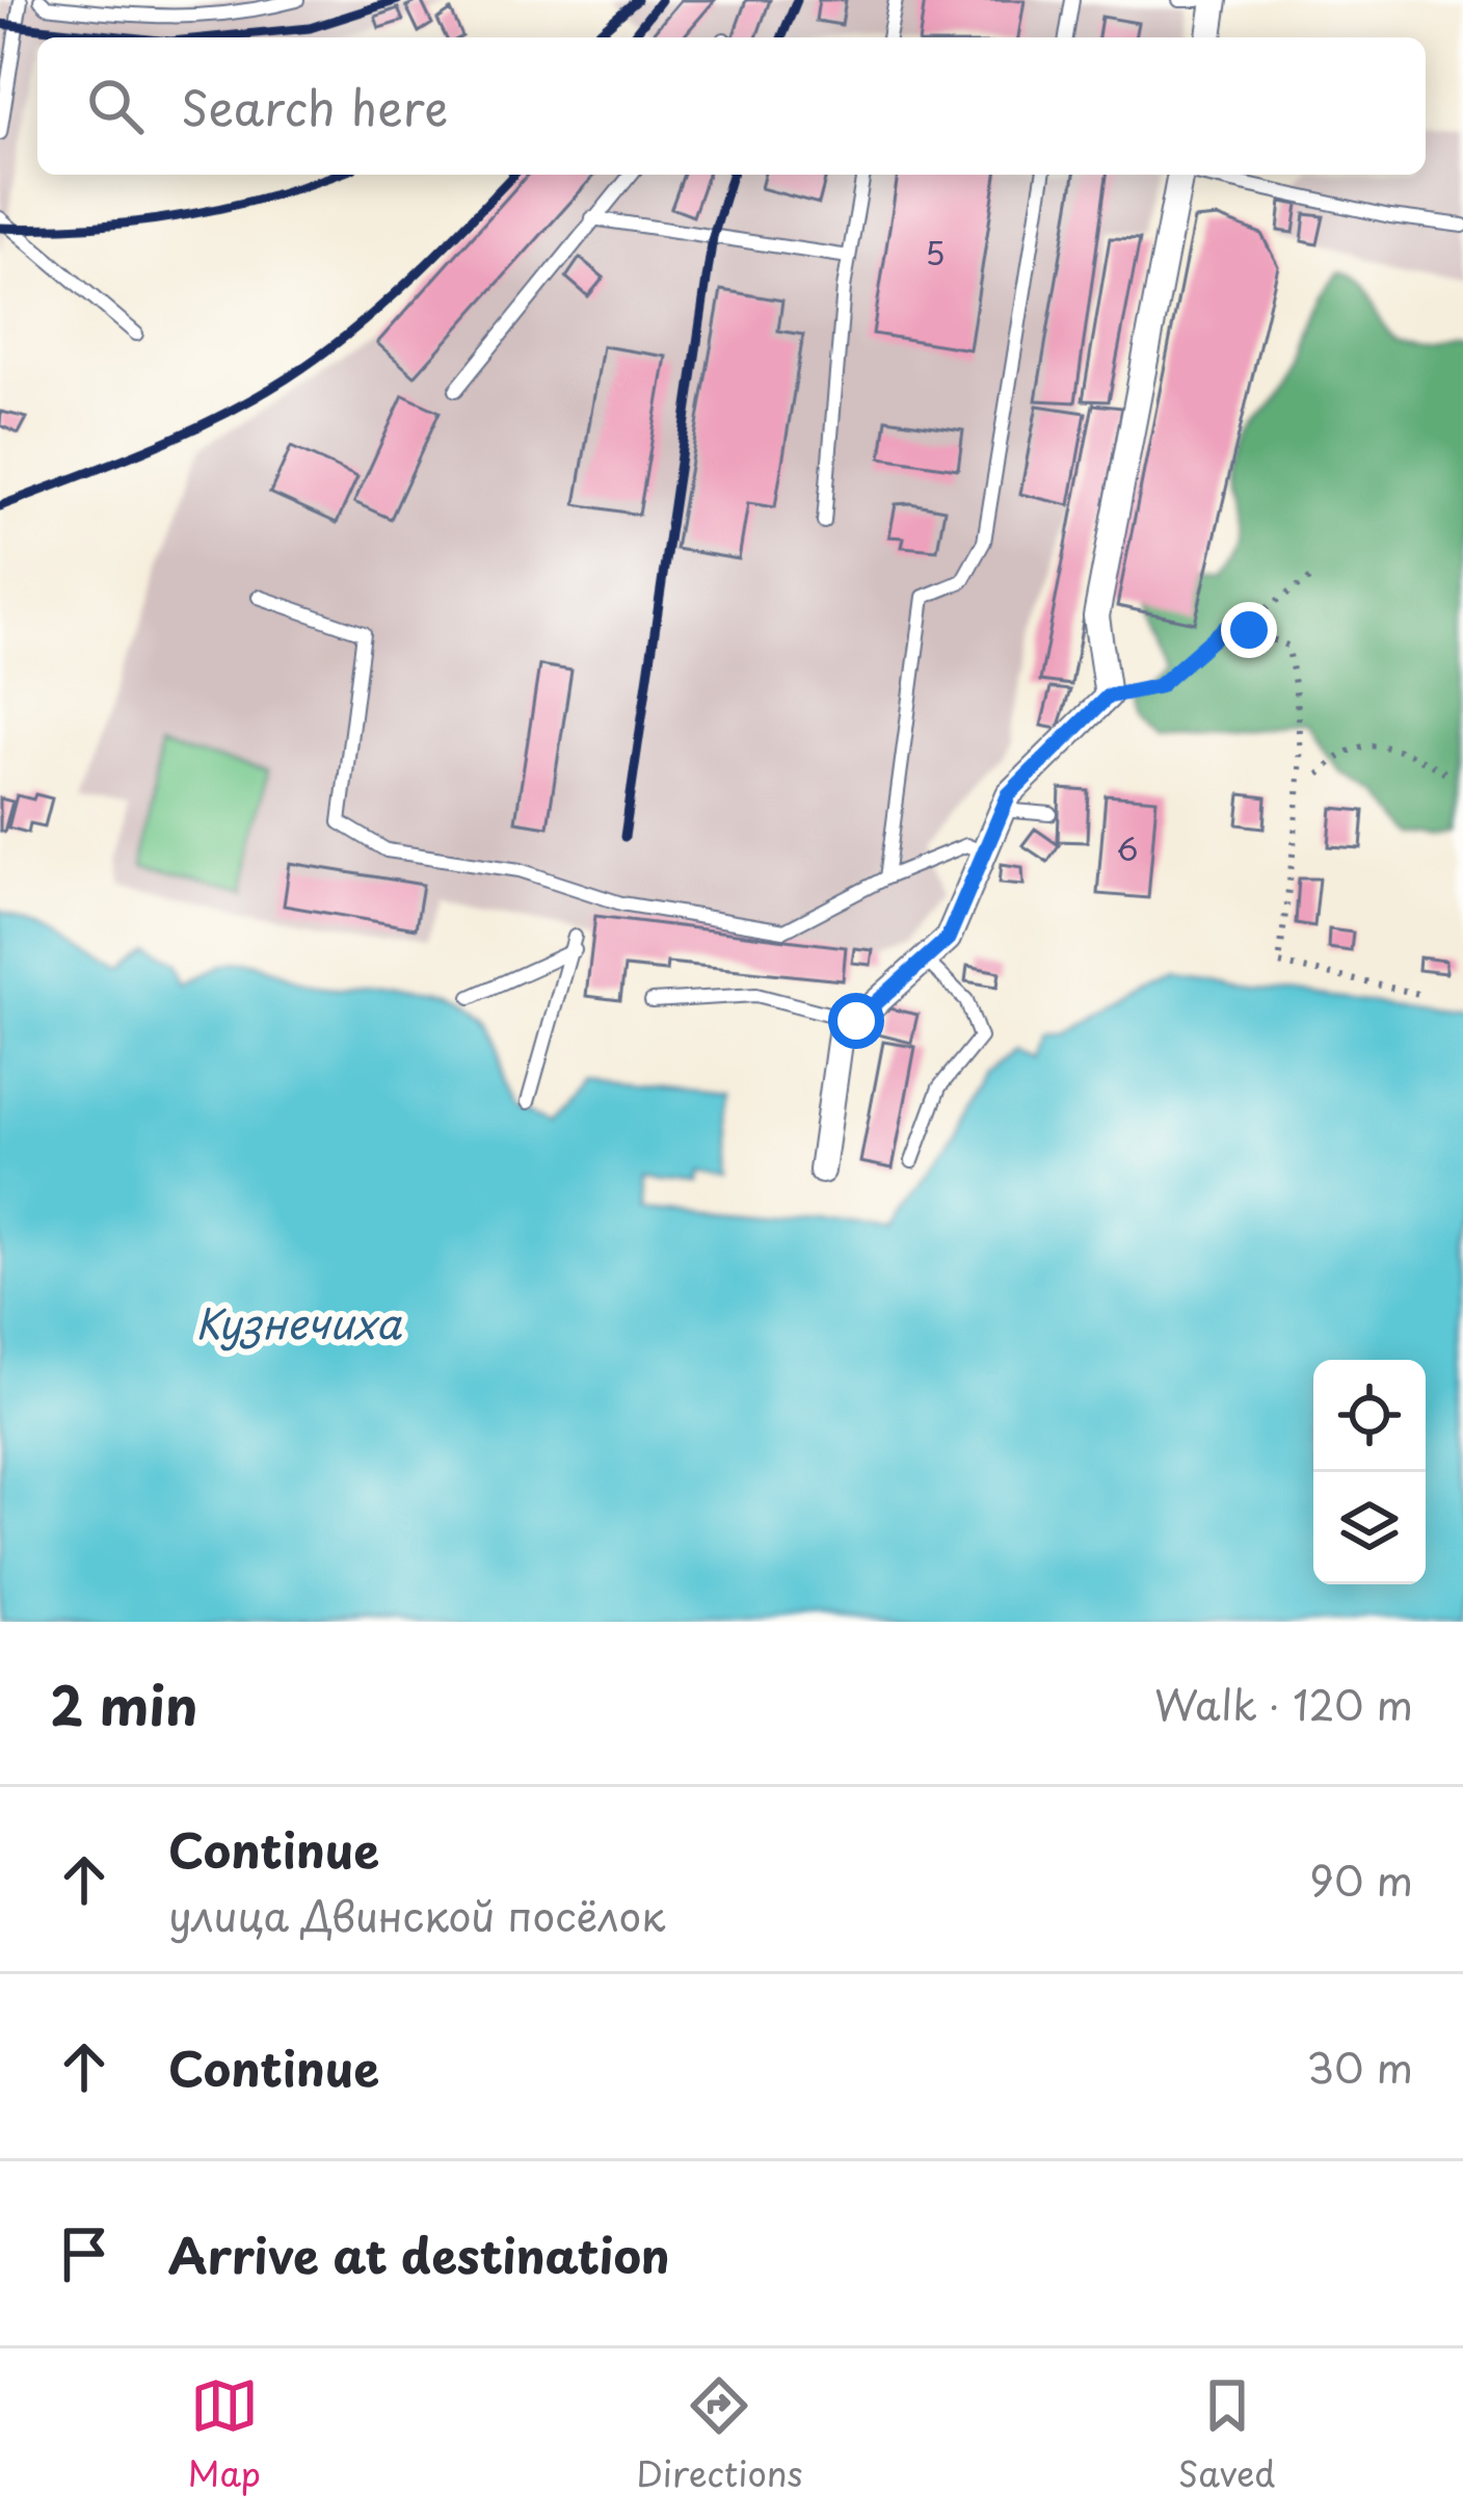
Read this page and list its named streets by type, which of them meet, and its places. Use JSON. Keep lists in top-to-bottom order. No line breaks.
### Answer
{"water":["Кузнечиха"],"house_numbers":["5","6"],"page":{"search":"Search here","heading":["2 min","Walk · 120 m"],"list":[["Continue","улица Двинской посёлок","90 m"],["Continue","30 m"],"Arrive at destination"],"nav":["Map","Directions","Saved"]}}
